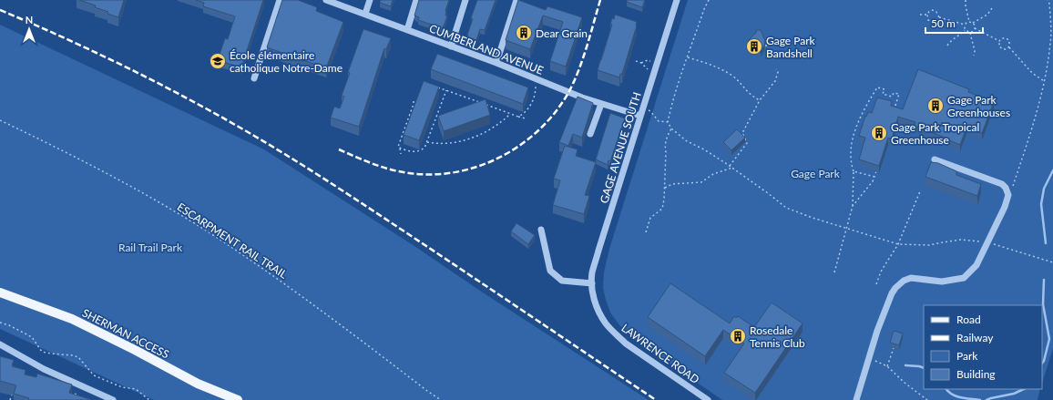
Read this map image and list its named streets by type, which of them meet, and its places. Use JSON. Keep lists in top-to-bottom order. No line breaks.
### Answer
{"streets":{"main road":["SHERMAN ACCESS"],"street":["CUMBERLAND AVENUE","GAGE AVENUE SOUTH","LAWRENCE ROAD"],"path":["ESCARPMENT RAIL TRAIL"]},"crossings":[["CUMBERLAND AVENUE","GAGE AVENUE SOUTH"],["GAGE AVENUE SOUTH","LAWRENCE ROAD"]],"parks":["Gage Park","Rail Trail Park"],"places":{"building":["Dear Grain","Gage Park Bandshell","Gage Park Greenhouses","Gage Park Tropical Greenhouse","Rosedale Tennis Club"],"school or university":["École élémentaire catholique Notre-Dame"]},"legend":["Road","Railway","Park","Building"],"scale_bar":"50 m","north":"top"}
